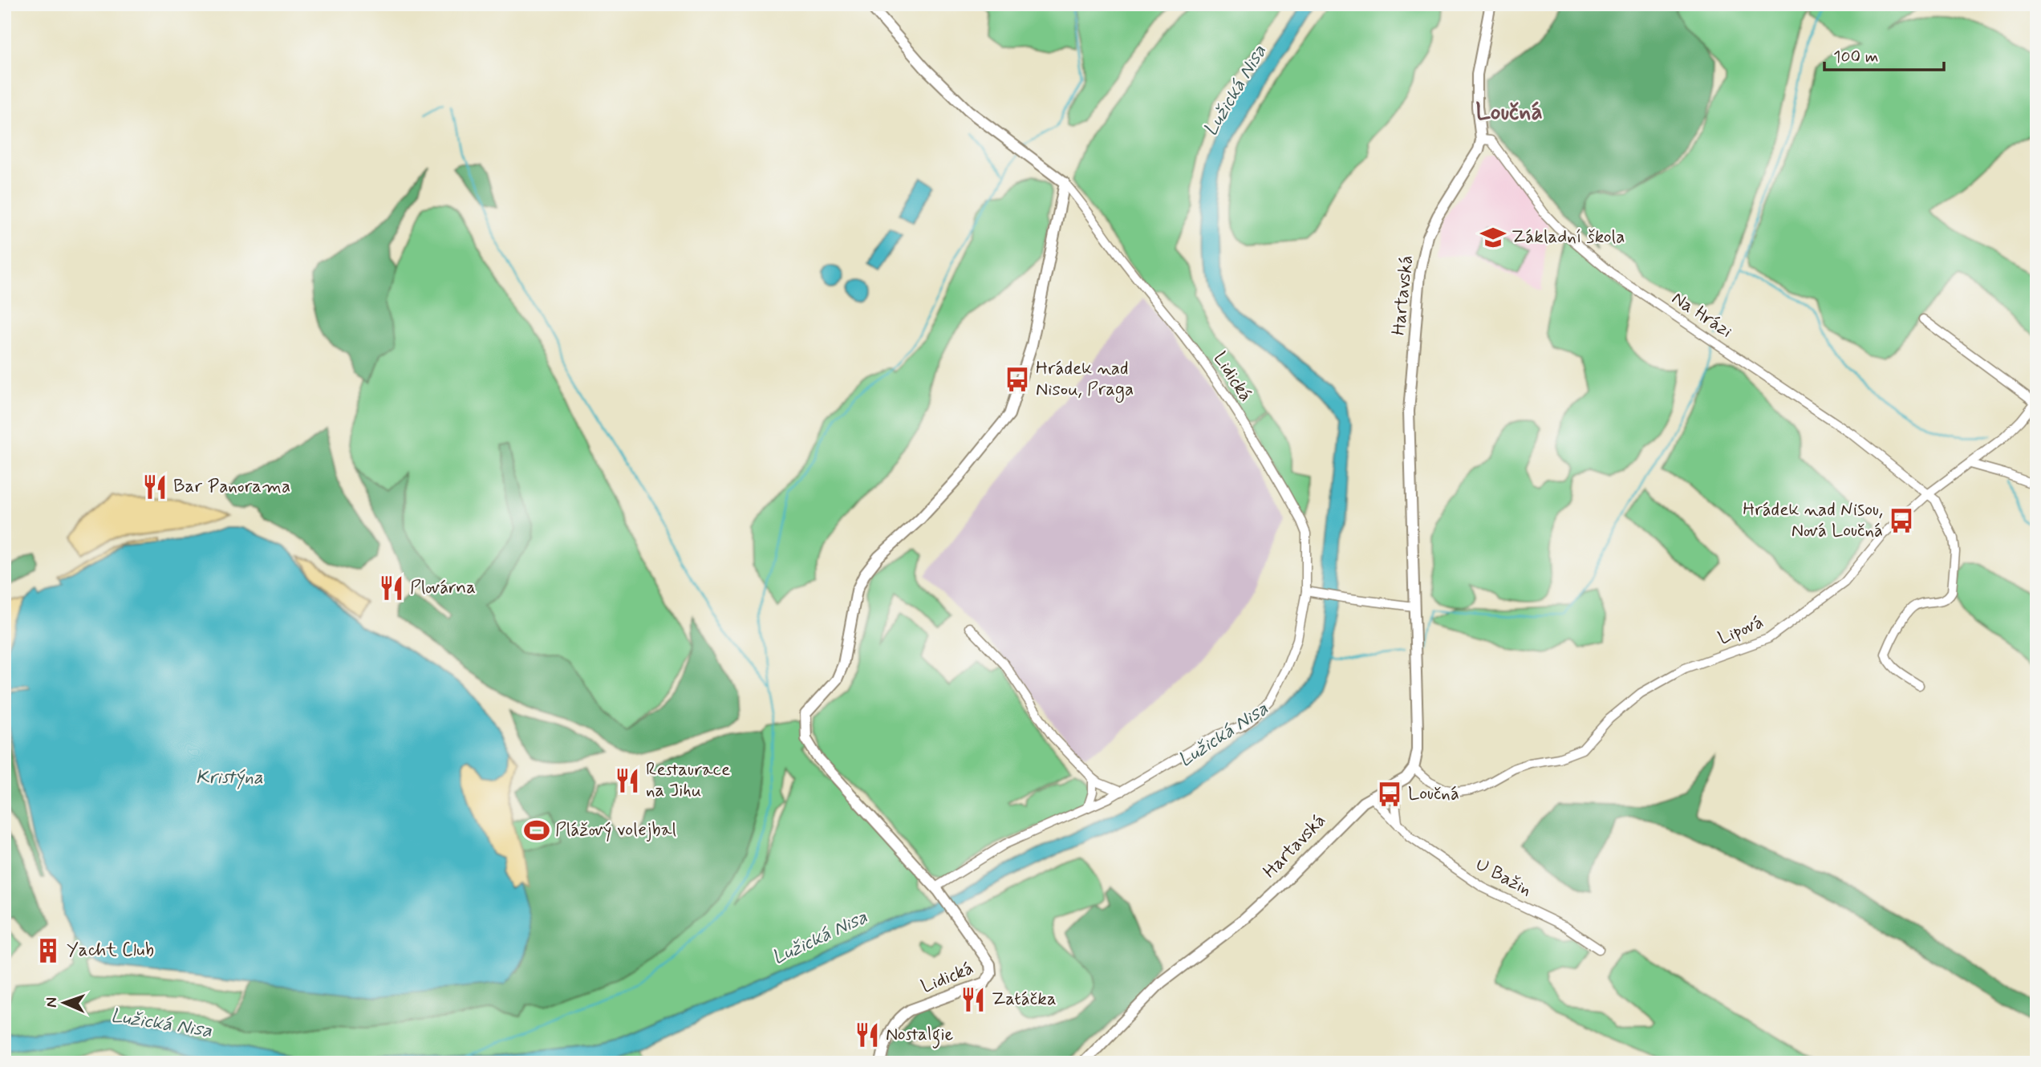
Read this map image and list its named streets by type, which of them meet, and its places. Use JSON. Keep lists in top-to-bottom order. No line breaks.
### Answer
{"streets":{"street":["Hartavská","Na Hrázi","Lidická","Lipová","U Bažin"]},"crossings":[["Hartavská","Na Hrázi"],["Hartavská","Lipová"],["Hartavská","U Bažin"],["Na Hrázi","Lipová"]],"districts":["Loučná"],"water":["Lužická Nisa","Kristýna"],"places":{"school or university":["Základní škola"],"bus stop":["Hrádek nad Nisou, Praga","Hrádek nad Nisou, Nová Loučná","Loučná"],"restaurant":["Bar Panorama","Plovárna","Restaurace na Jihu","Zatáčka","Nostalgie"],"sports":["Plážový volejbal"],"building":["Yacht Club"]},"scale_bar":"100 m","north":"left"}
